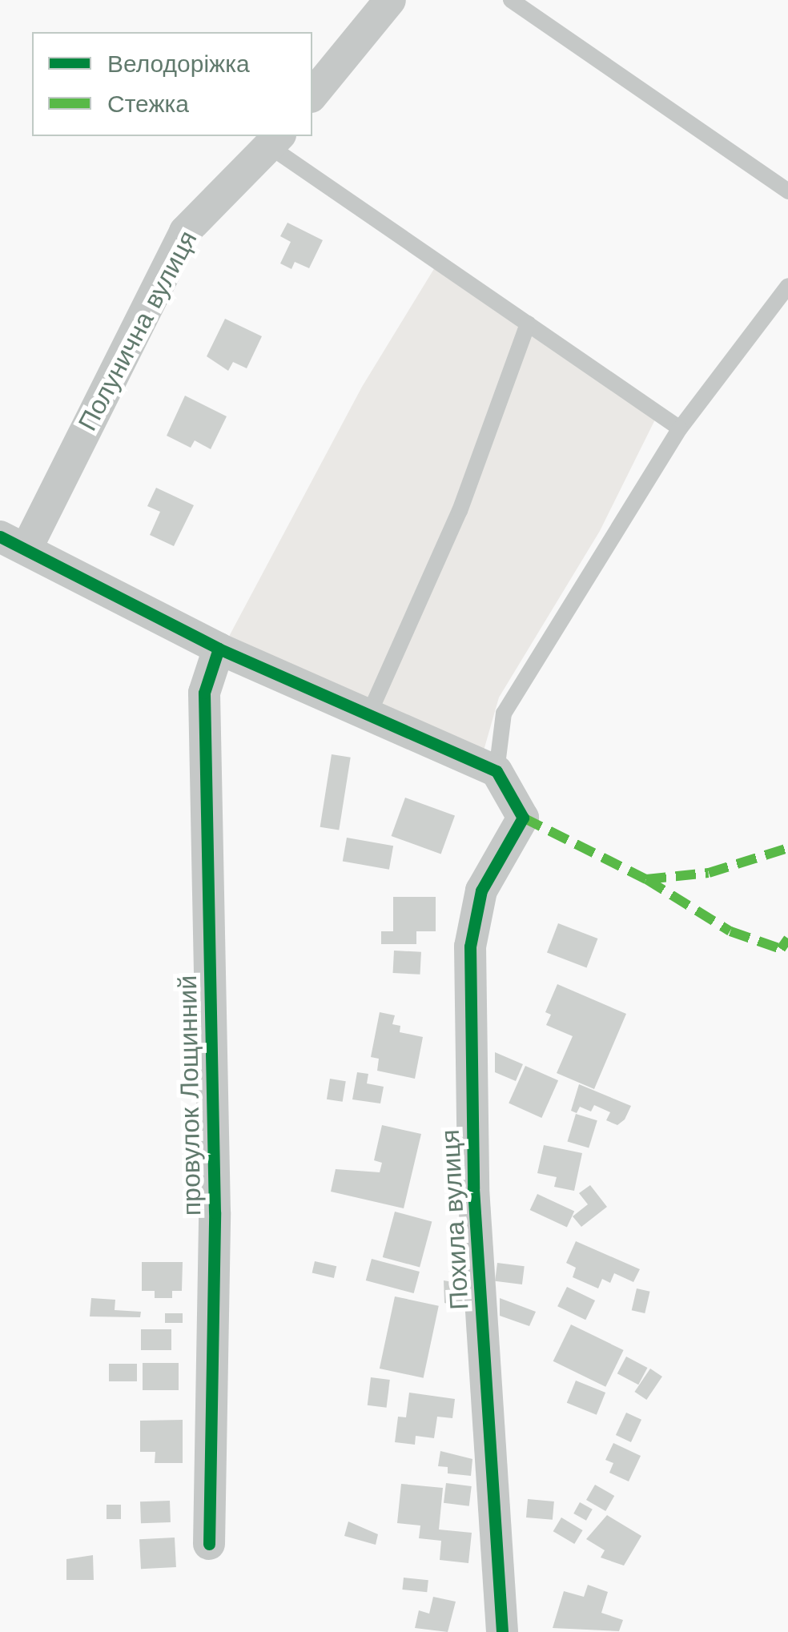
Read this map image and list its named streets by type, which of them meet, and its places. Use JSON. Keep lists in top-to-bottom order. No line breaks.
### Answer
{"streets":{"street":["Полунична вулиця","провулок Лощинний","Похила вулиця"]},"legend":["Велодоріжка","Стежка"]}
